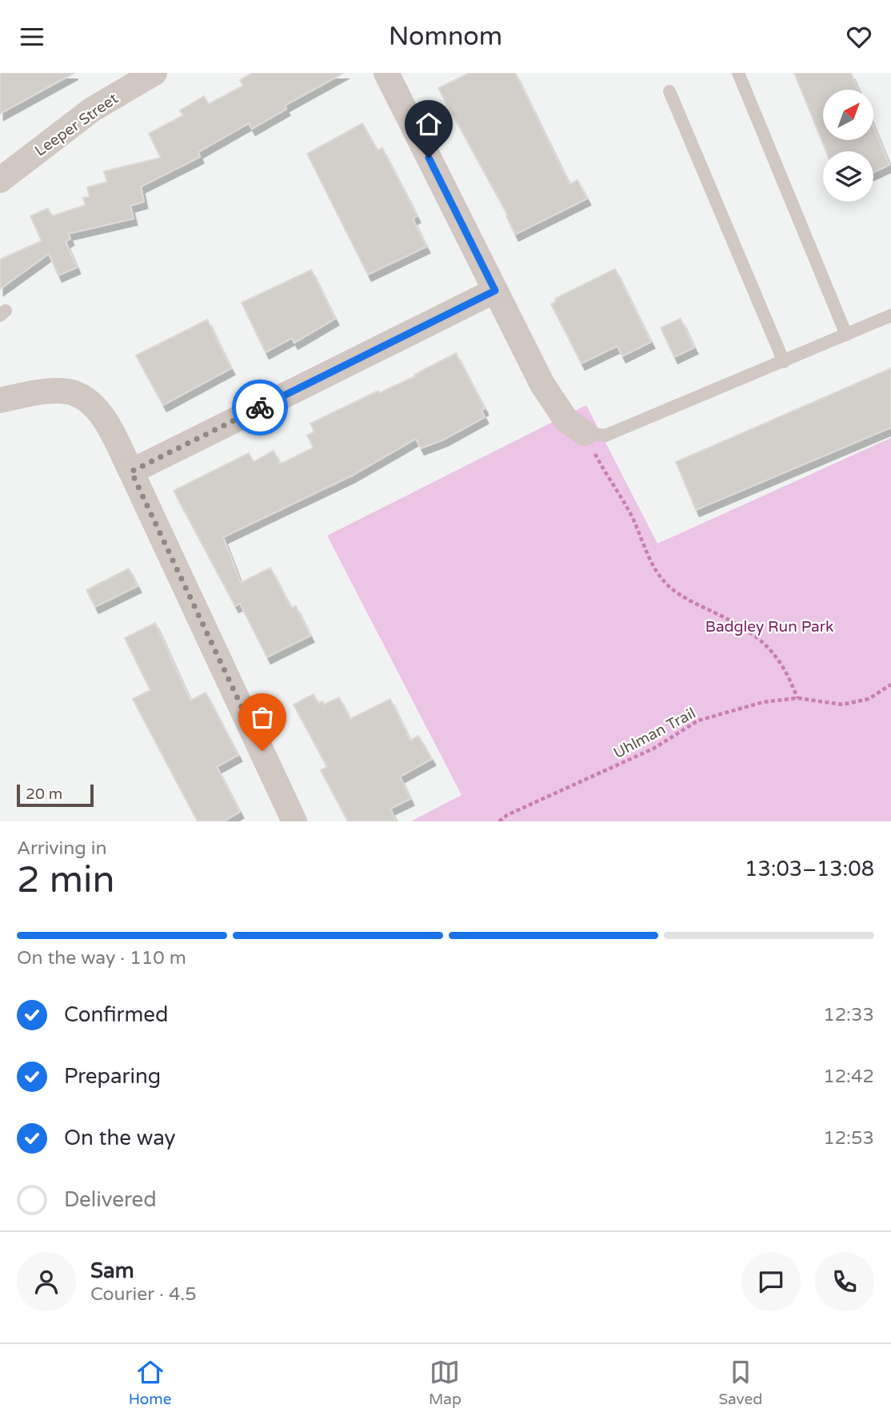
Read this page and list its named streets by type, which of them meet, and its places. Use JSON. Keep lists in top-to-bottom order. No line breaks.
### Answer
{"streets":{"street":["Leeper Street"],"path":["Uhlman Trail"]},"parks":["Badgley Run Park"],"scale_bar":"20 m","north":"top right","page":{"header":"Nomnom","scale":"20 m","heading":["2 min","Arriving in","13:03–13:08"],"panel":["Sam","Courier · 4.5"],"bar":"On the way · 110 m","list":[["Confirmed","12:33"],["Preparing","12:42"],["On the way","12:53"],"Delivered"],"tabs":["Home","Map","Saved"]}}
